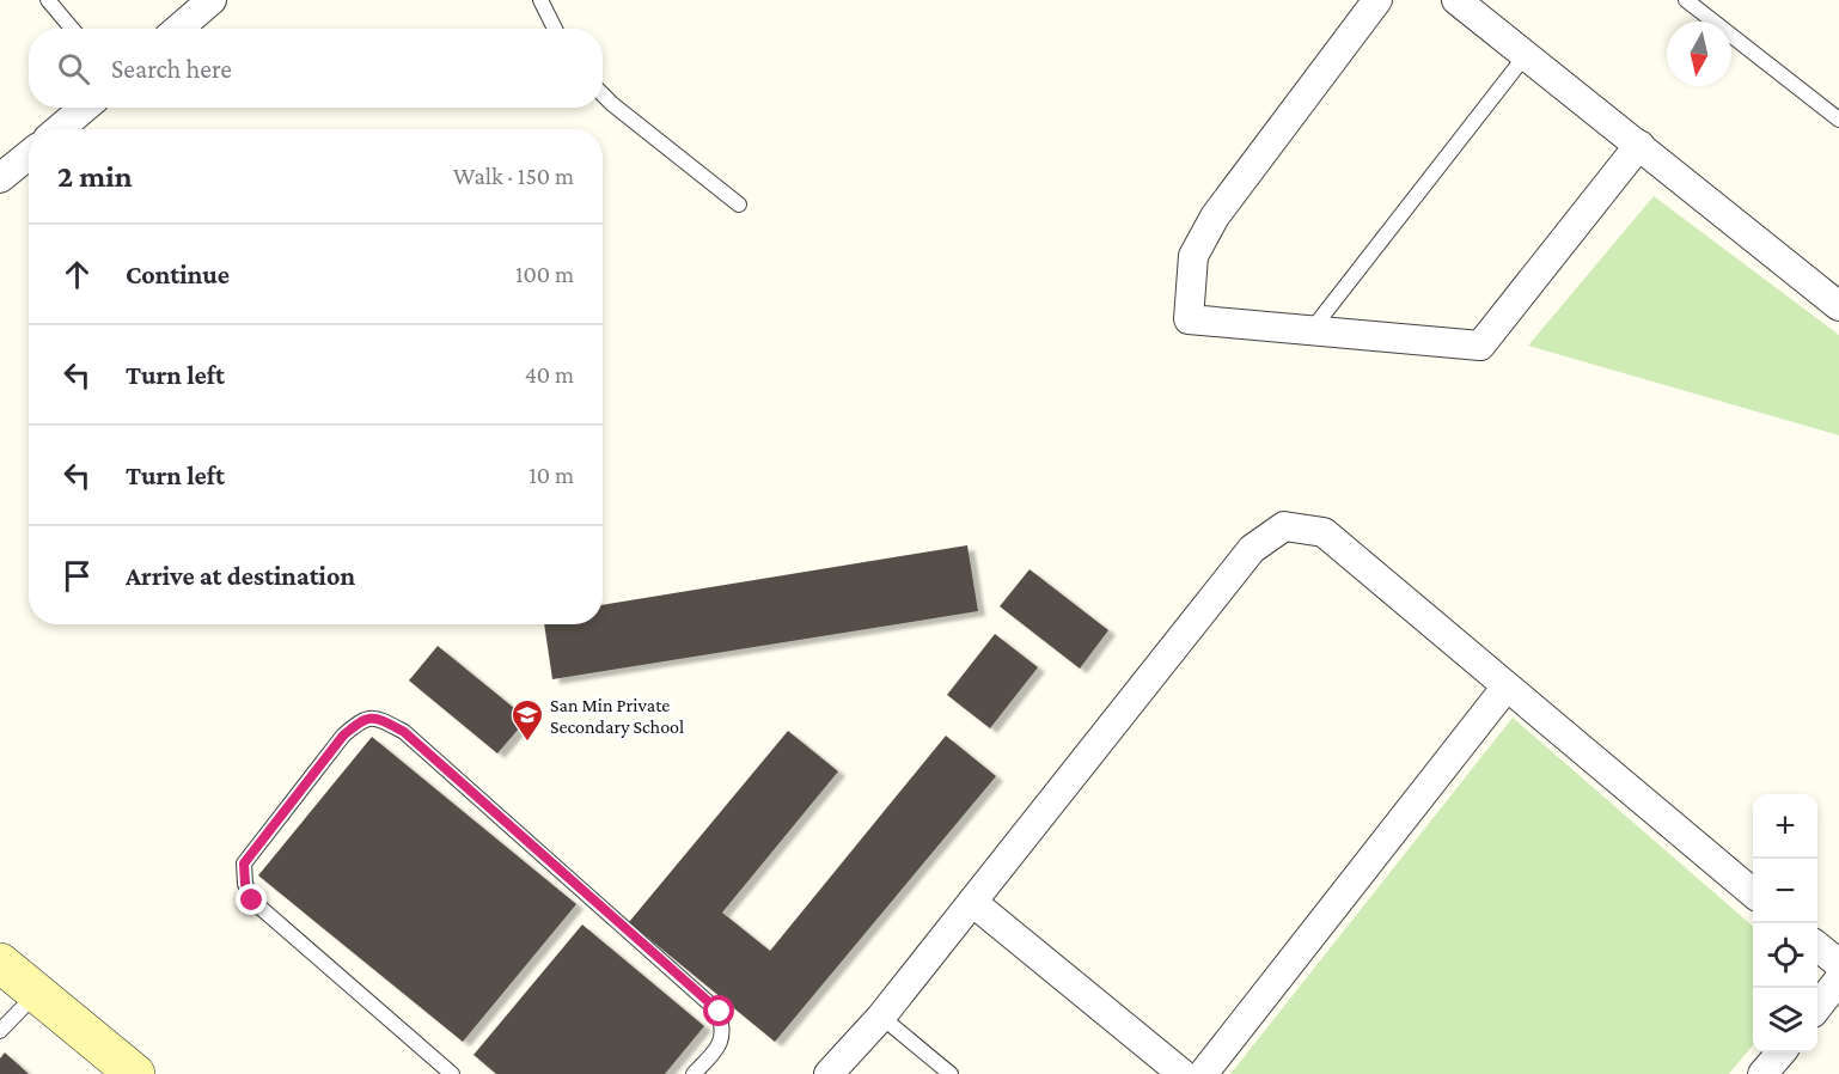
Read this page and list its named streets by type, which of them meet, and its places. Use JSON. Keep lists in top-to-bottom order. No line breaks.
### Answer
{"places":{"school or university":["San Min Private Secondary School"]},"north":"bottom","page":{"search":"Search here","heading":["2 min","Walk · 150 m"],"list":[["Continue","100 m"],["Turn left","40 m"],["Turn left","10 m"],"Arrive at destination"],"map_buttons":["+","−"]}}
